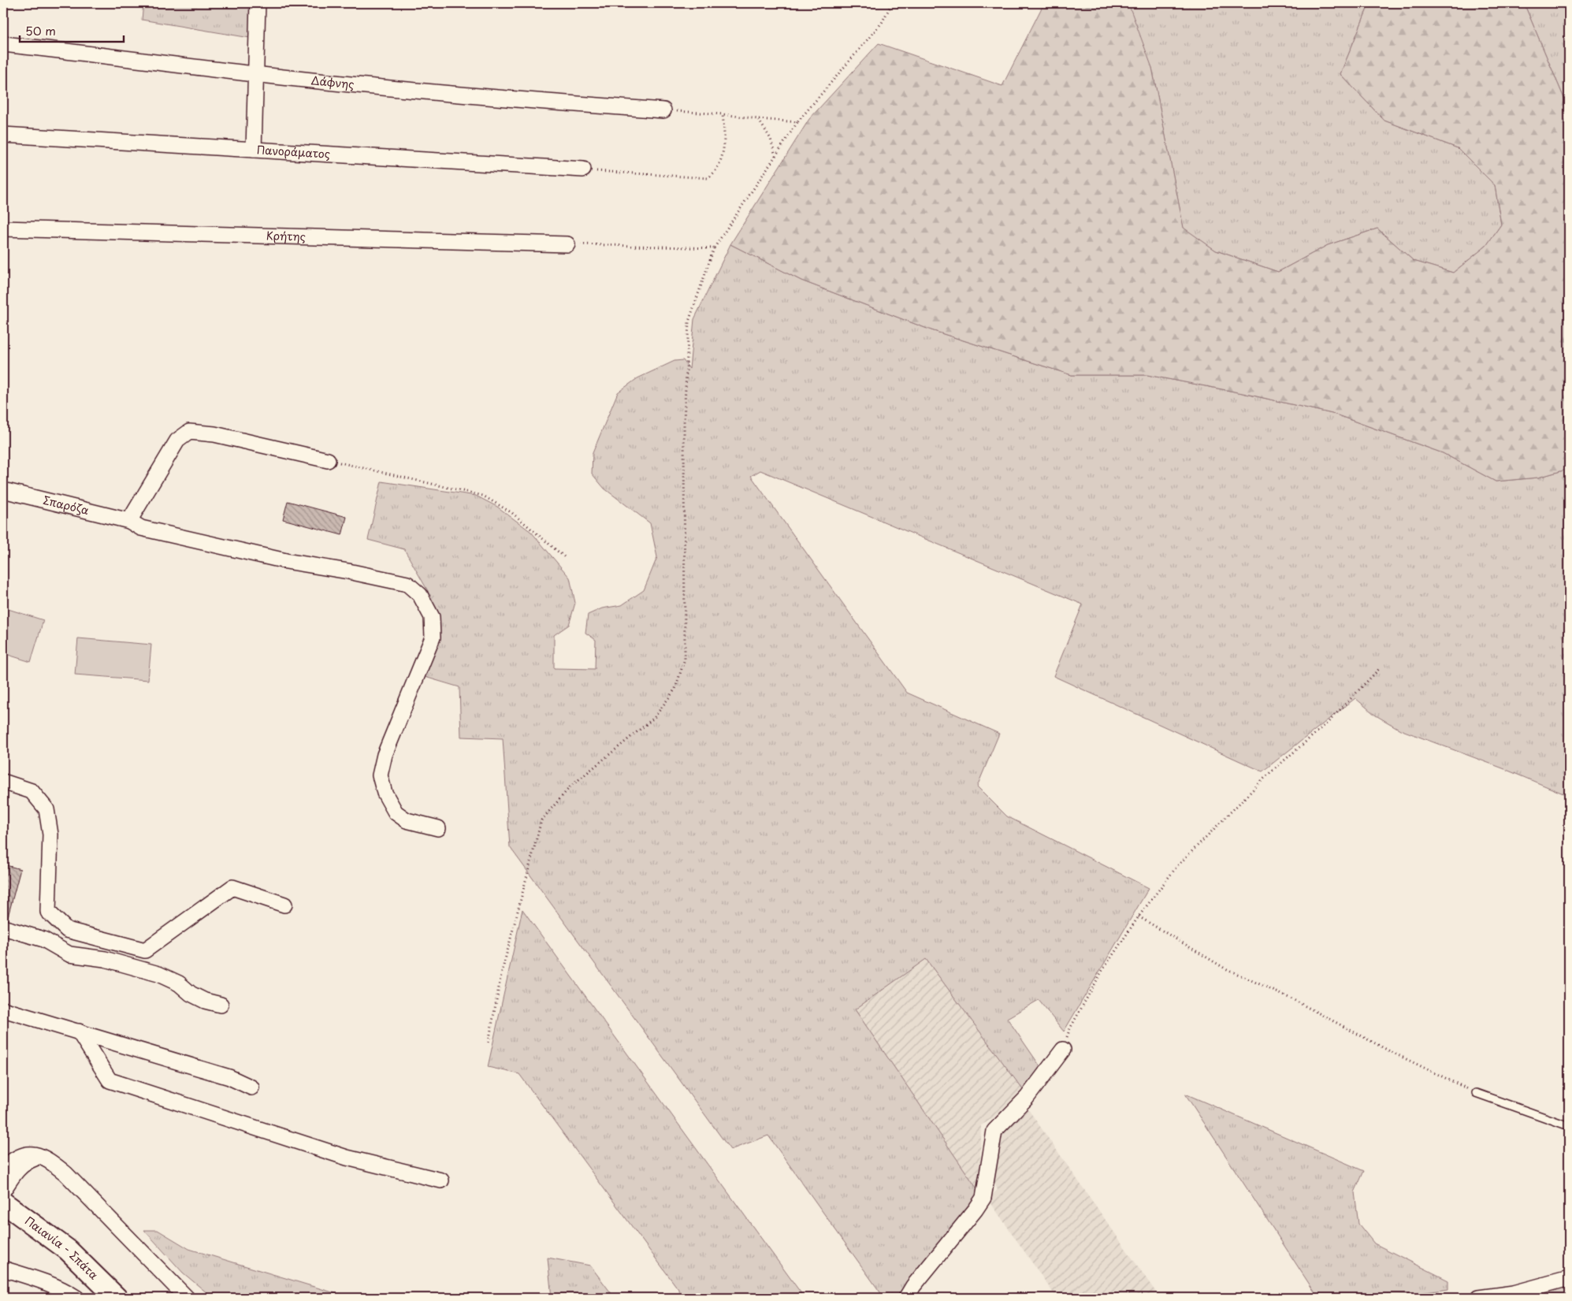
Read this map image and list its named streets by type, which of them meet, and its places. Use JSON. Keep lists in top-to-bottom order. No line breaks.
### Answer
{"streets":{"main road":["Παιανία - Σπάτα"],"street":["Δάφνης","Πανοράματος","Κρήτης","Σπαρόζα"]},"scale_bar":"50 m"}
